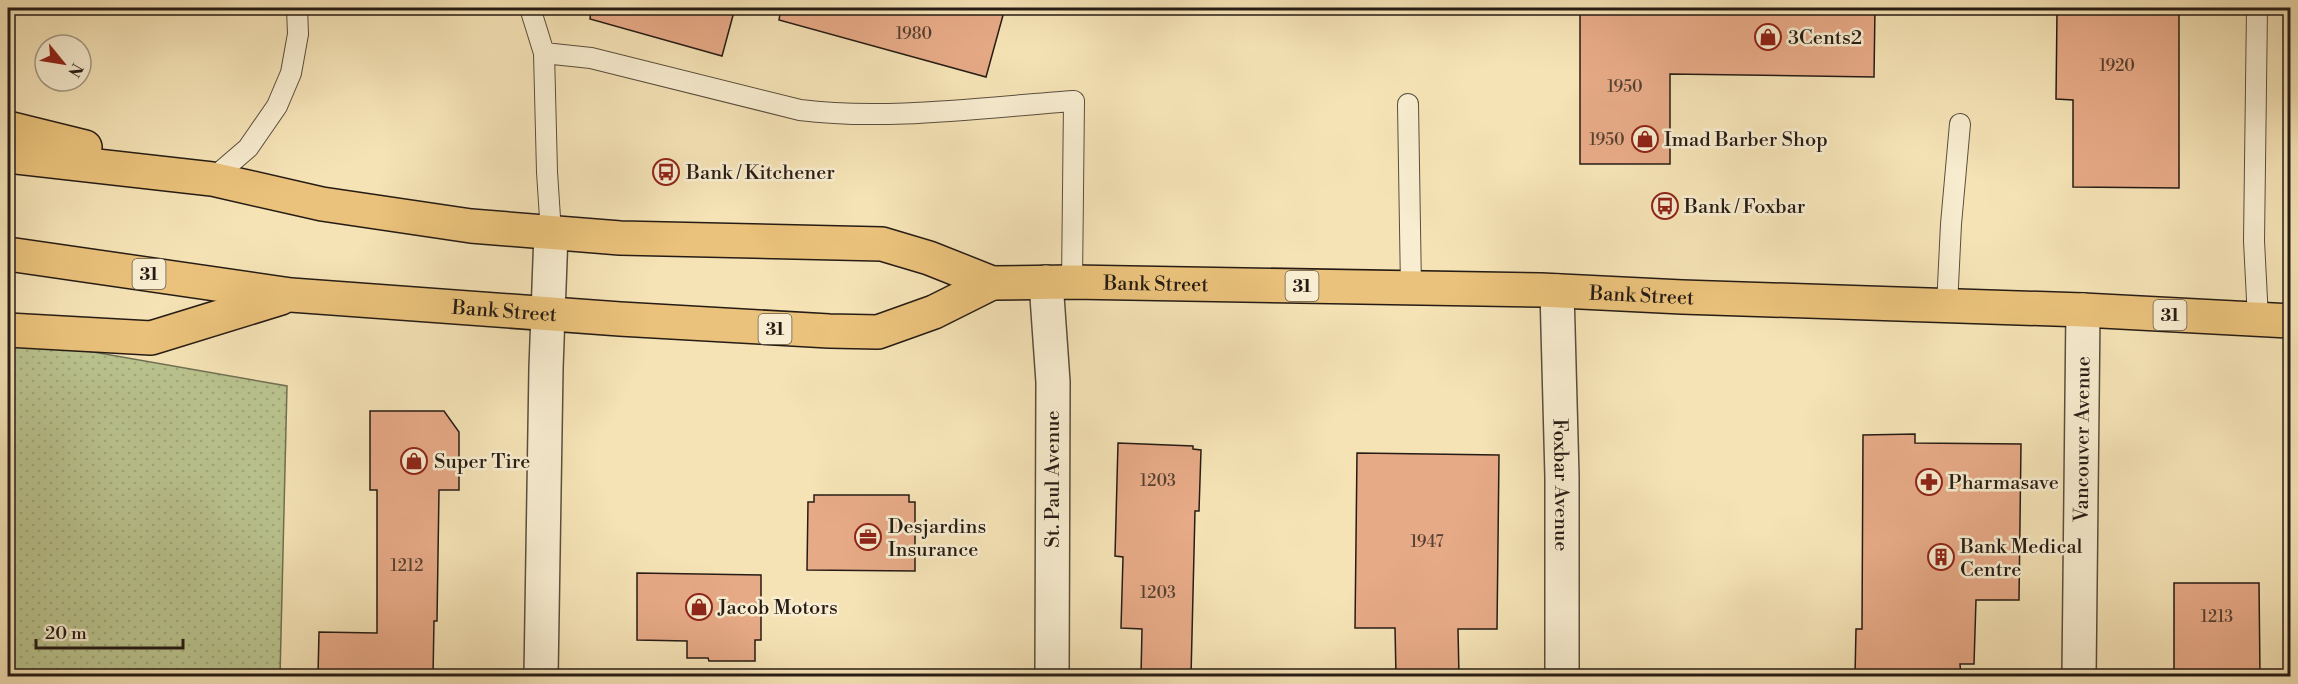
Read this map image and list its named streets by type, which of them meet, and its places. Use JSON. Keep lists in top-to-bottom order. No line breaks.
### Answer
{"streets":{"main road":["31","Bank Street"],"street":["Vancouver Avenue","St. Paul Avenue","Foxbar Avenue"]},"crossings":[["Bank Street","Vancouver Avenue"],["Bank Street","St. Paul Avenue"],["Bank Street","Foxbar Avenue"]],"places":{"shop":["3Cents2","Imad Barber Shop","Super Tire","Jacob Motors"],"bus stop":["Bank / Kitchener","Bank / Foxbar"],"pharmacy":["Pharmasave"],"office":["Desjardins Insurance"],"building":["Bank Medical Centre"]},"house_numbers":["1980","1920","1950","1950","1203","1947","1212","1203","1213"],"scale_bar":"20 m","north":"bottom right"}
